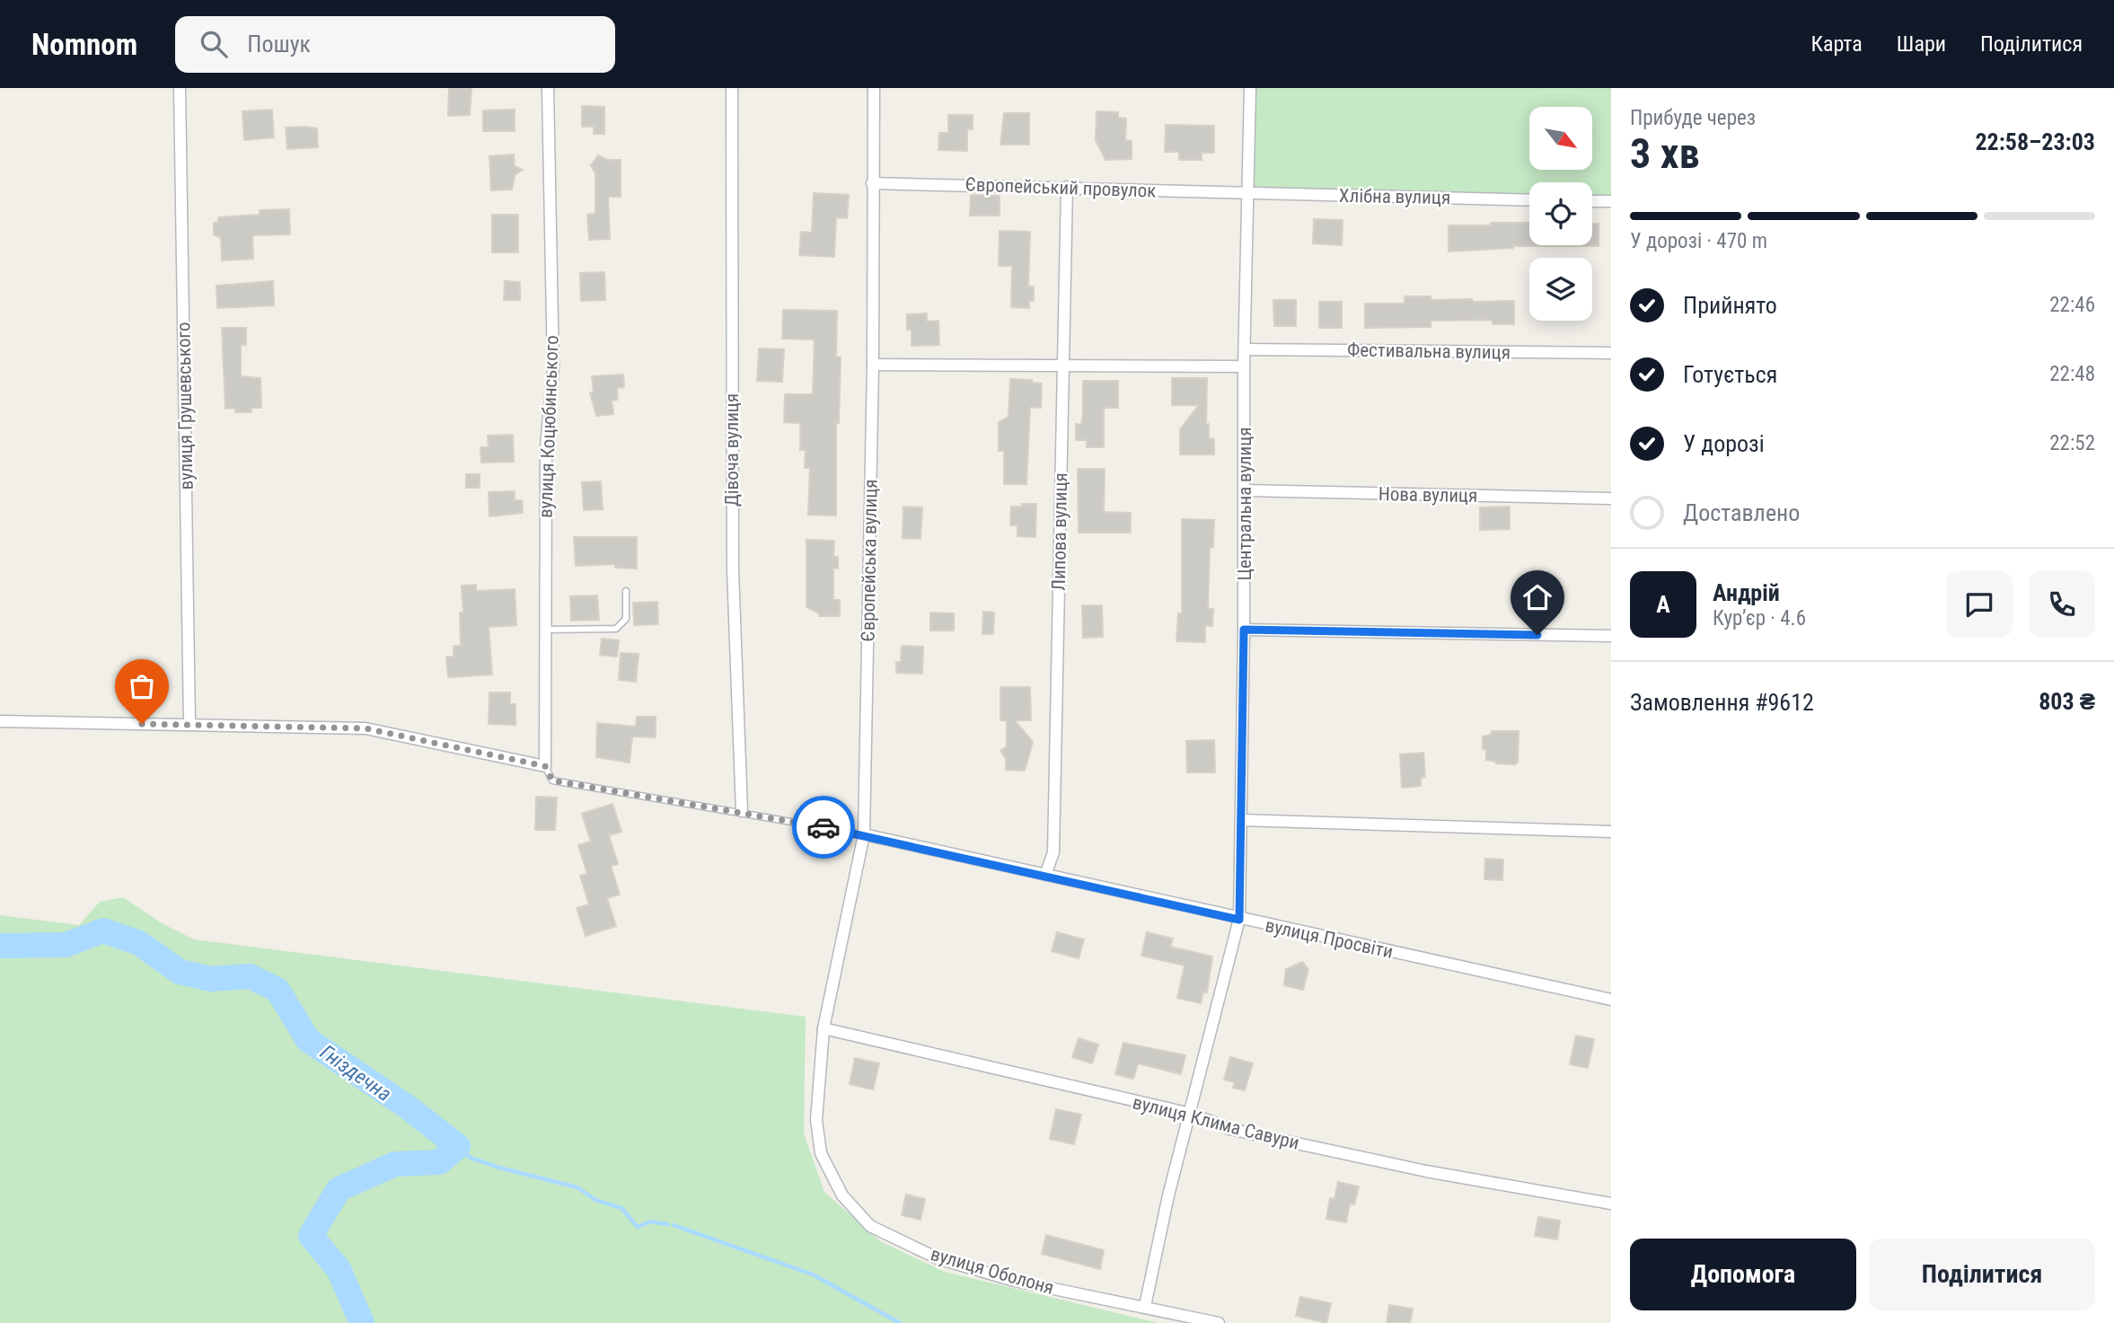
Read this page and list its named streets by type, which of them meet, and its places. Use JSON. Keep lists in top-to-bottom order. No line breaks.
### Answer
{"streets":{"street":["Європейський провулок","Хлібна вулиця","Фестивальна вулиця","вулиця Грушевського","вулиця Коцюбинського","Дівоча вулиця","Нова вулиця","Центральна вулиця","Липова вулиця","Європейська вулиця","вулиця Просвіти","вулиця Клима Савури","вулиця Оболоня"]},"crossings":[["Європейський провулок","Хлібна вулиця"],["Європейський провулок","Центральна вулиця"],["Європейський провулок","Липова вулиця"],["Європейський провулок","Європейська вулиця"],["Хлібна вулиця","Центральна вулиця"],["Фестивальна вулиця","Центральна вулиця"],["Нова вулиця","Центральна вулиця"],["Центральна вулиця","вулиця Просвіти"],["Центральна вулиця","вулиця Клима Савури"],["Центральна вулиця","вулиця Оболоня"],["Липова вулиця","вулиця Просвіти"],["Європейська вулиця","вулиця Просвіти"],["Європейська вулиця","вулиця Клима Савури"],["Європейська вулиця","вулиця Оболоня"],["вулиця Клима Савури","вулиця Оболоня"]],"water":["Гніздечна"],"north":"bottom right","page":{"header":"Nomnom","search":"Пошук","nav":["Карта","Шари","Поділитися"],"heading":["3 хв","Прибуде через","22:58–23:03"],"panel":["Андрій","Кур’єр · 4.6","Замовлення #9612","803 ₴"],"bar":"У дорозі · 470 m","list":[["Прийнято","22:46"],["Готується","22:48"],["У дорозі","22:52"],"Доставлено"],"round":"А","buttons":["Допомога","Поділитися"]}}
